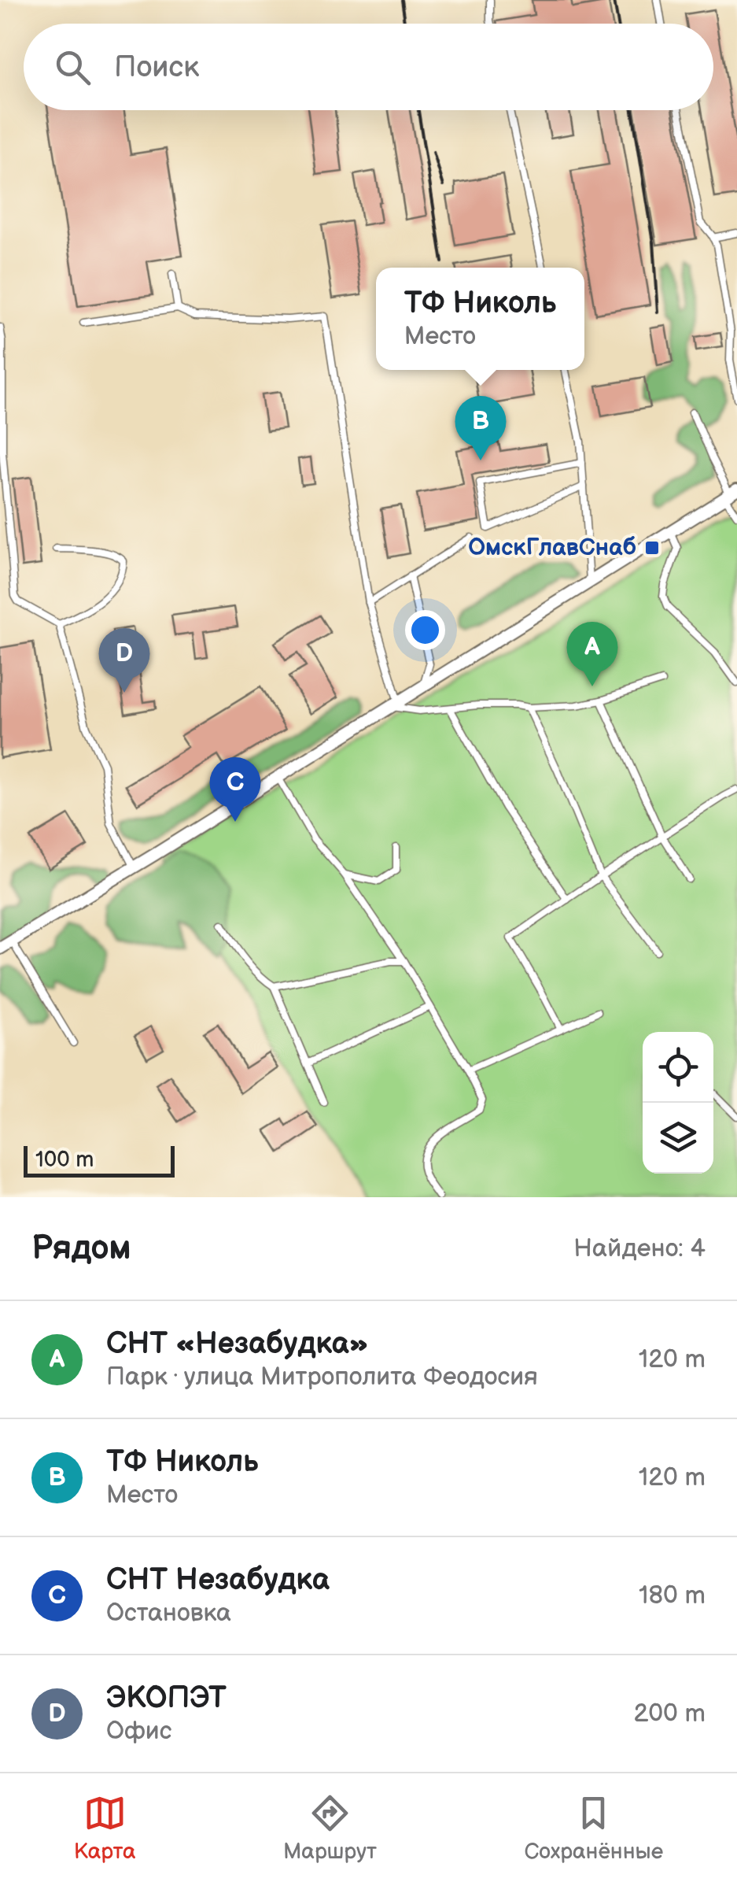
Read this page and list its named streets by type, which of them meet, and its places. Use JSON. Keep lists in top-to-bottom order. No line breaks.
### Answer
{"places":{"transit":["ОмскГлавСнаб"]},"scale_bar":"100 m","page":{"search":"Поиск","popup":["ТФ Николь","Место"],"pins":["B","A","D","C"],"scale":"100 m","heading":["Рядом","Найдено: 4"],"list":[{"mark":"A","name":"СНТ «Незабудка»","note":"Парк · улица Митрополита Феодосия","value":"120 m"},{"mark":"B","name":"ТФ Николь","note":"Место","value":"120 m"},{"mark":"C","name":"СНТ Незабудка","note":"Остановка","value":"180 m"},{"mark":"D","name":"ЭКОПЭТ","note":"Офис","value":"200 m"}],"nav":["Карта","Маршрут","Сохранённые"]}}
